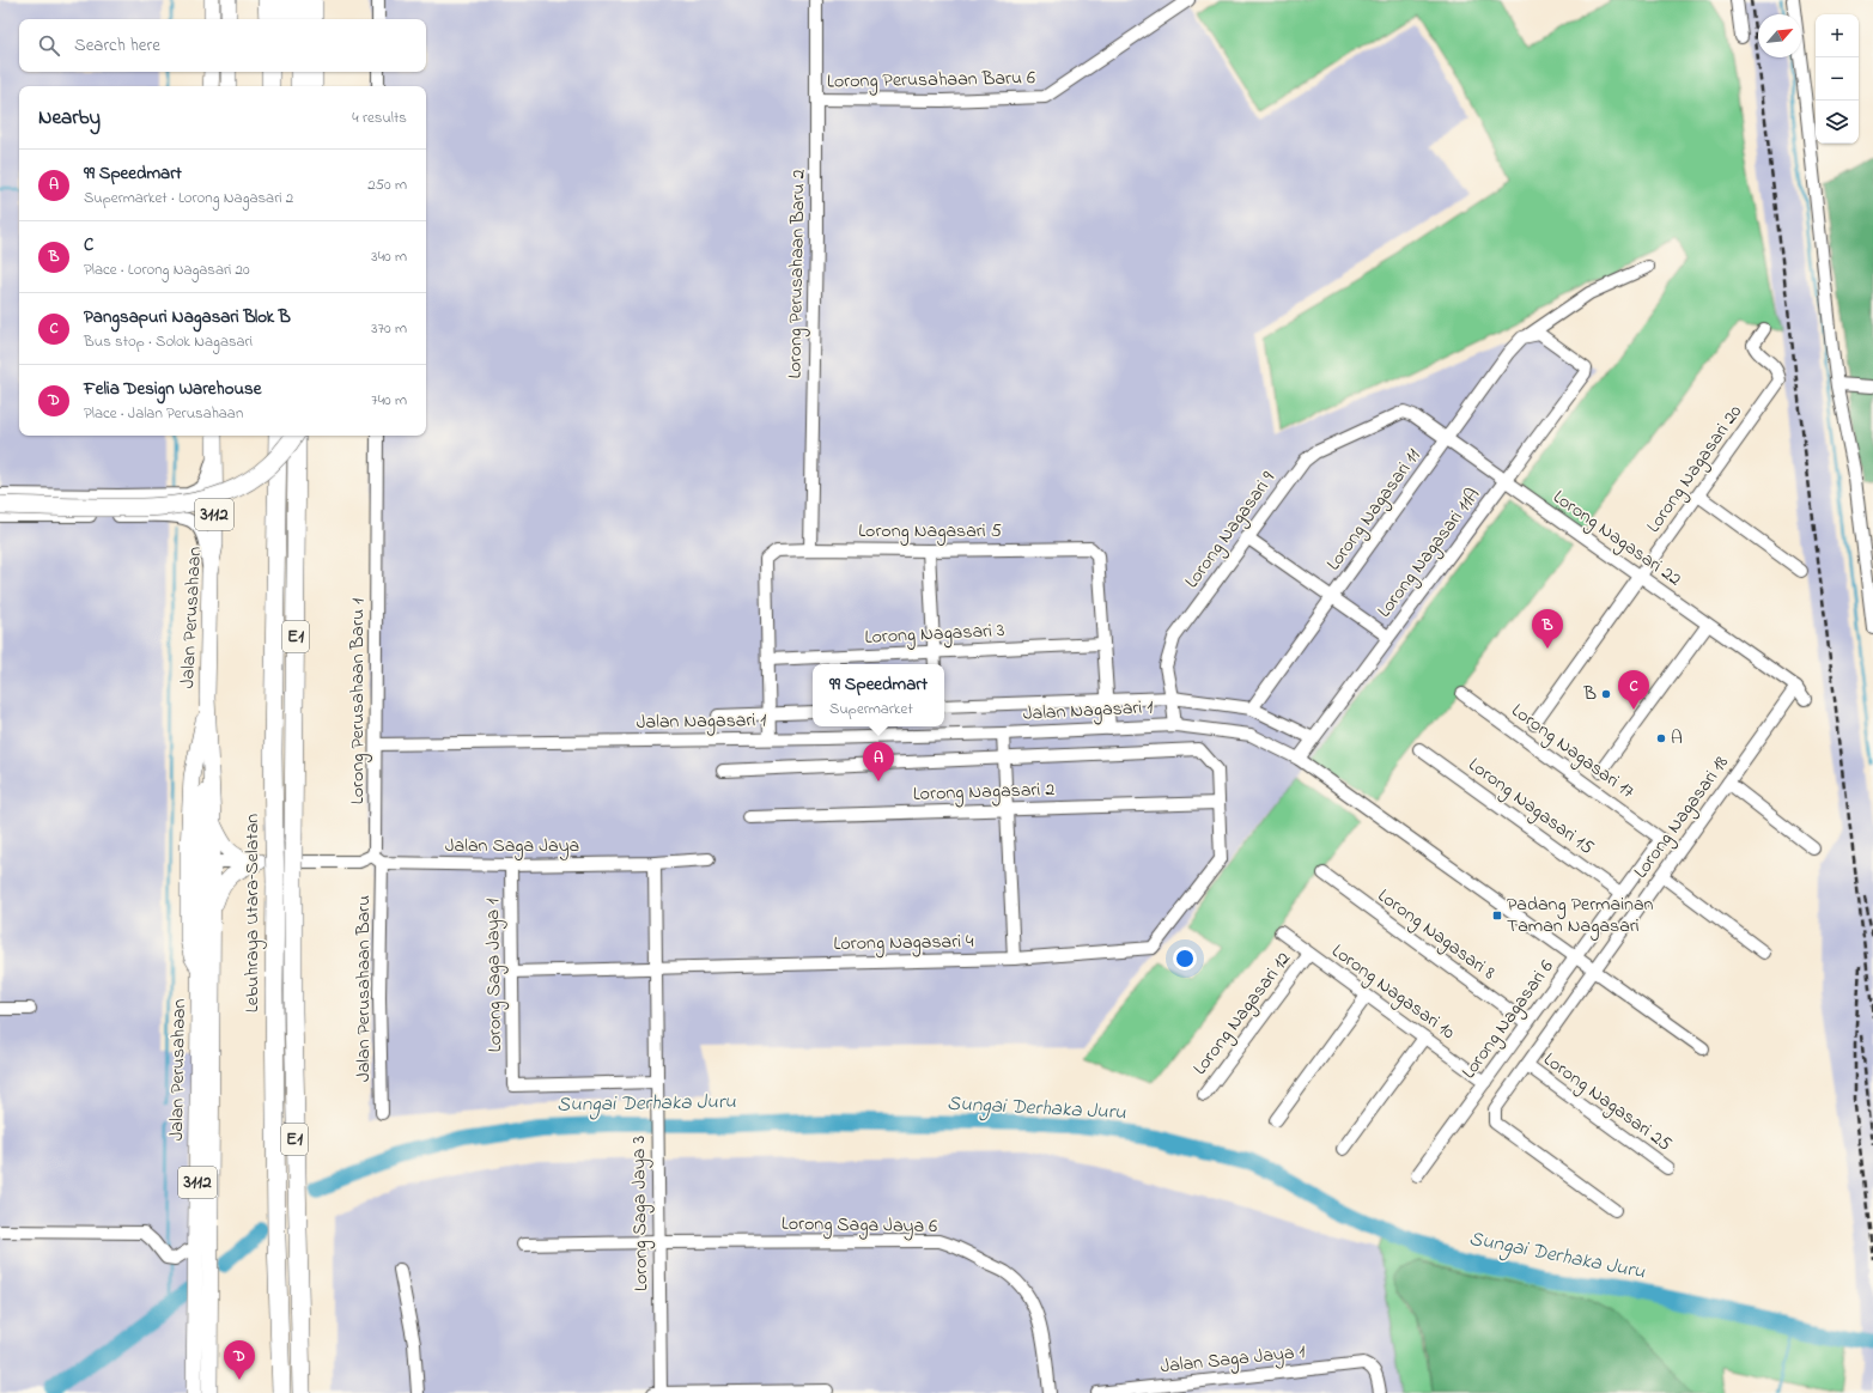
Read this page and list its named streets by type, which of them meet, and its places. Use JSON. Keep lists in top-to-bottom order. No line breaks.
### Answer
{"streets":{"highway":["E1","Lebuhraya Utara–Selatan"],"main road":["3112","Jalan Perusahaan"],"street":["Lorong Perusahaan Baru 6","Lorong Perusahaan Baru 2","Lorong Nagasari 20","Lorong Nagasari 11","Lorong Nagasari 9","Lorong Nagasari 5","Lorong Nagasari 22","Lorong Nagasari 11A","Lorong Nagasari 3","Lorong Perusahaan Baru 1","Jalan Nagasari 1","Lorong Nagasari 17","Lorong Nagasari 2","Lorong Nagasari 15","Lorong Nagasari 18","Jalan Saga Jaya","Lorong Nagasari 8","Lorong Nagasari 4","Lorong Saga Jaya 1","Jalan Perusahaan Baru","Lorong Nagasari 10","Lorong Nagasari 12","Lorong Nagasari 6","Lorong Nagasari 25","Lorong Saga Jaya 3","Lorong Saga Jaya 6","Jalan Saga Jaya 1"]},"crossings":[["Lorong Perusahaan Baru 6","Lorong Perusahaan Baru 2"],["Lorong Perusahaan Baru 2","Lorong Nagasari 5"],["Lorong Nagasari 20","Lorong Nagasari 22"],["Lorong Nagasari 11","Lorong Nagasari 22"],["Lorong Nagasari 11","Lorong Nagasari 11A"],["Lorong Nagasari 11","Jalan Nagasari 1"],["Lorong Nagasari 9","Lorong Nagasari 22"],["Lorong Nagasari 9","Jalan Nagasari 1"],["Lorong Nagasari 5","Lorong Nagasari 3"],["Lorong Nagasari 22","Lorong Nagasari 11A"],["Lorong Nagasari 22","Lorong Nagasari 18"],["Lorong Nagasari 11A","Jalan Nagasari 1"],["Lorong Perusahaan Baru 1","Jalan Nagasari 1"],["Lorong Perusahaan Baru 1","Jalan Saga Jaya"],["Lorong Perusahaan Baru 1","Jalan Perusahaan Baru"],["Jalan Nagasari 1","Lorong Nagasari 18"],["Jalan Nagasari 1","Lorong Nagasari 6"],["Lorong Nagasari 17","Lorong Nagasari 6"],["Lorong Nagasari 2","Lorong Nagasari 4"],["Lorong Nagasari 15","Lorong Nagasari 6"],["Lorong Nagasari 18","Lorong Nagasari 25"],["Jalan Saga Jaya","Lorong Saga Jaya 1"],["Jalan Saga Jaya","Jalan Perusahaan Baru"],["Jalan Saga Jaya","Lorong Saga Jaya 3"],["Lorong Nagasari 8","Lorong Nagasari 6"],["Lorong Nagasari 4","Lorong Saga Jaya 1"],["Lorong Nagasari 4","Lorong Saga Jaya 3"],["Lorong Saga Jaya 1","Lorong Saga Jaya 3"],["Lorong Nagasari 10","Lorong Nagasari 12"],["Lorong Nagasari 10","Lorong Nagasari 6"],["Lorong Saga Jaya 3","Lorong Saga Jaya 6"]],"water":["Sungai Derhaka Juru"],"places":{"other":["B","A"],"transit":["Padang Permainan Taman Nagasari"]},"north":"top right","page":{"map_buttons":["+","−"],"search":"Search here","heading":["Nearby","4 results"],"list":[{"mark":"A","name":"99 Speedmart","note":"Supermarket · Lorong Nagasari 2","value":"250 m"},{"mark":"B","name":"C","note":"Place · Lorong Nagasari 20","value":"340 m"},{"mark":"C","name":"Pangsapuri Nagasari Blok B","note":"Bus stop · Solok Nagasari","value":"370 m"},{"mark":"D","name":"Felia Design Warehouse","note":"Place · Jalan Perusahaan","value":"740 m"}],"pins":["B","C","A","D"],"popup":["99 Speedmart","Supermarket"]}}
